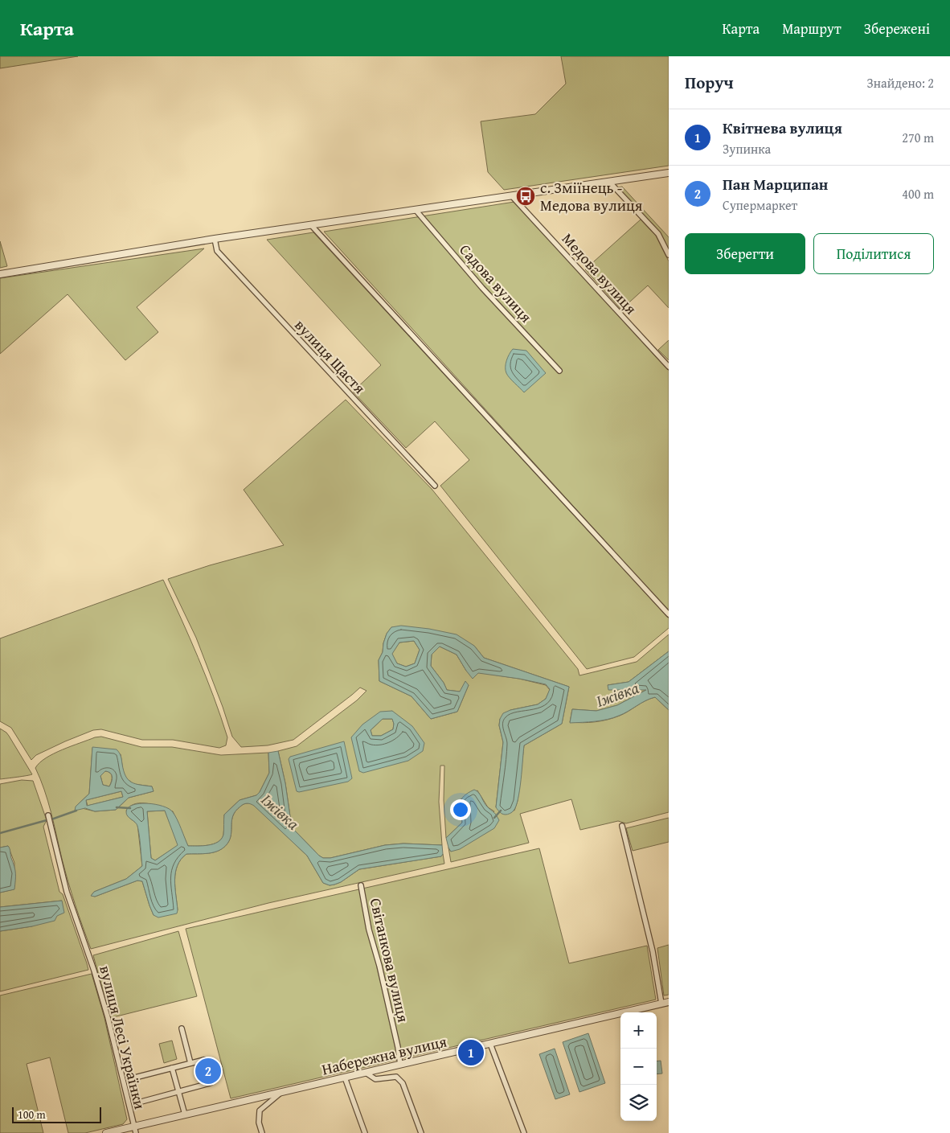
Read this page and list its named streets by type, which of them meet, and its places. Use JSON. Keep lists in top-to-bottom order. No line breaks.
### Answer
{"streets":{"street":["Медова вулиця","Садова вулиця","вулиця Щастя","Світанкова вулиця","вулиця Лесі Українки","Набережна вулиця"]},"crossings":[["Світанкова вулиця","Набережна вулиця"],["вулиця Лесі Українки","Набережна вулиця"]],"water":["Іжівка"],"places":{"bus stop":["с. Зміїнець - Медова вулиця"]},"scale_bar":"100 m","page":{"header":"Карта","nav":["Карта","Маршрут","Збережені"],"heading":["Поруч","Знайдено: 2"],"list":[{"mark":"1","name":"Квітнева вулиця","note":"Зупинка","value":"270 m"},{"mark":"2","name":"Пан Марципан","note":"Супермаркет","value":"400 m"}],"buttons":["Зберегти","Поділитися"],"map_buttons":["+","−"],"pins":["1","2"],"scale":"100 m"}}
